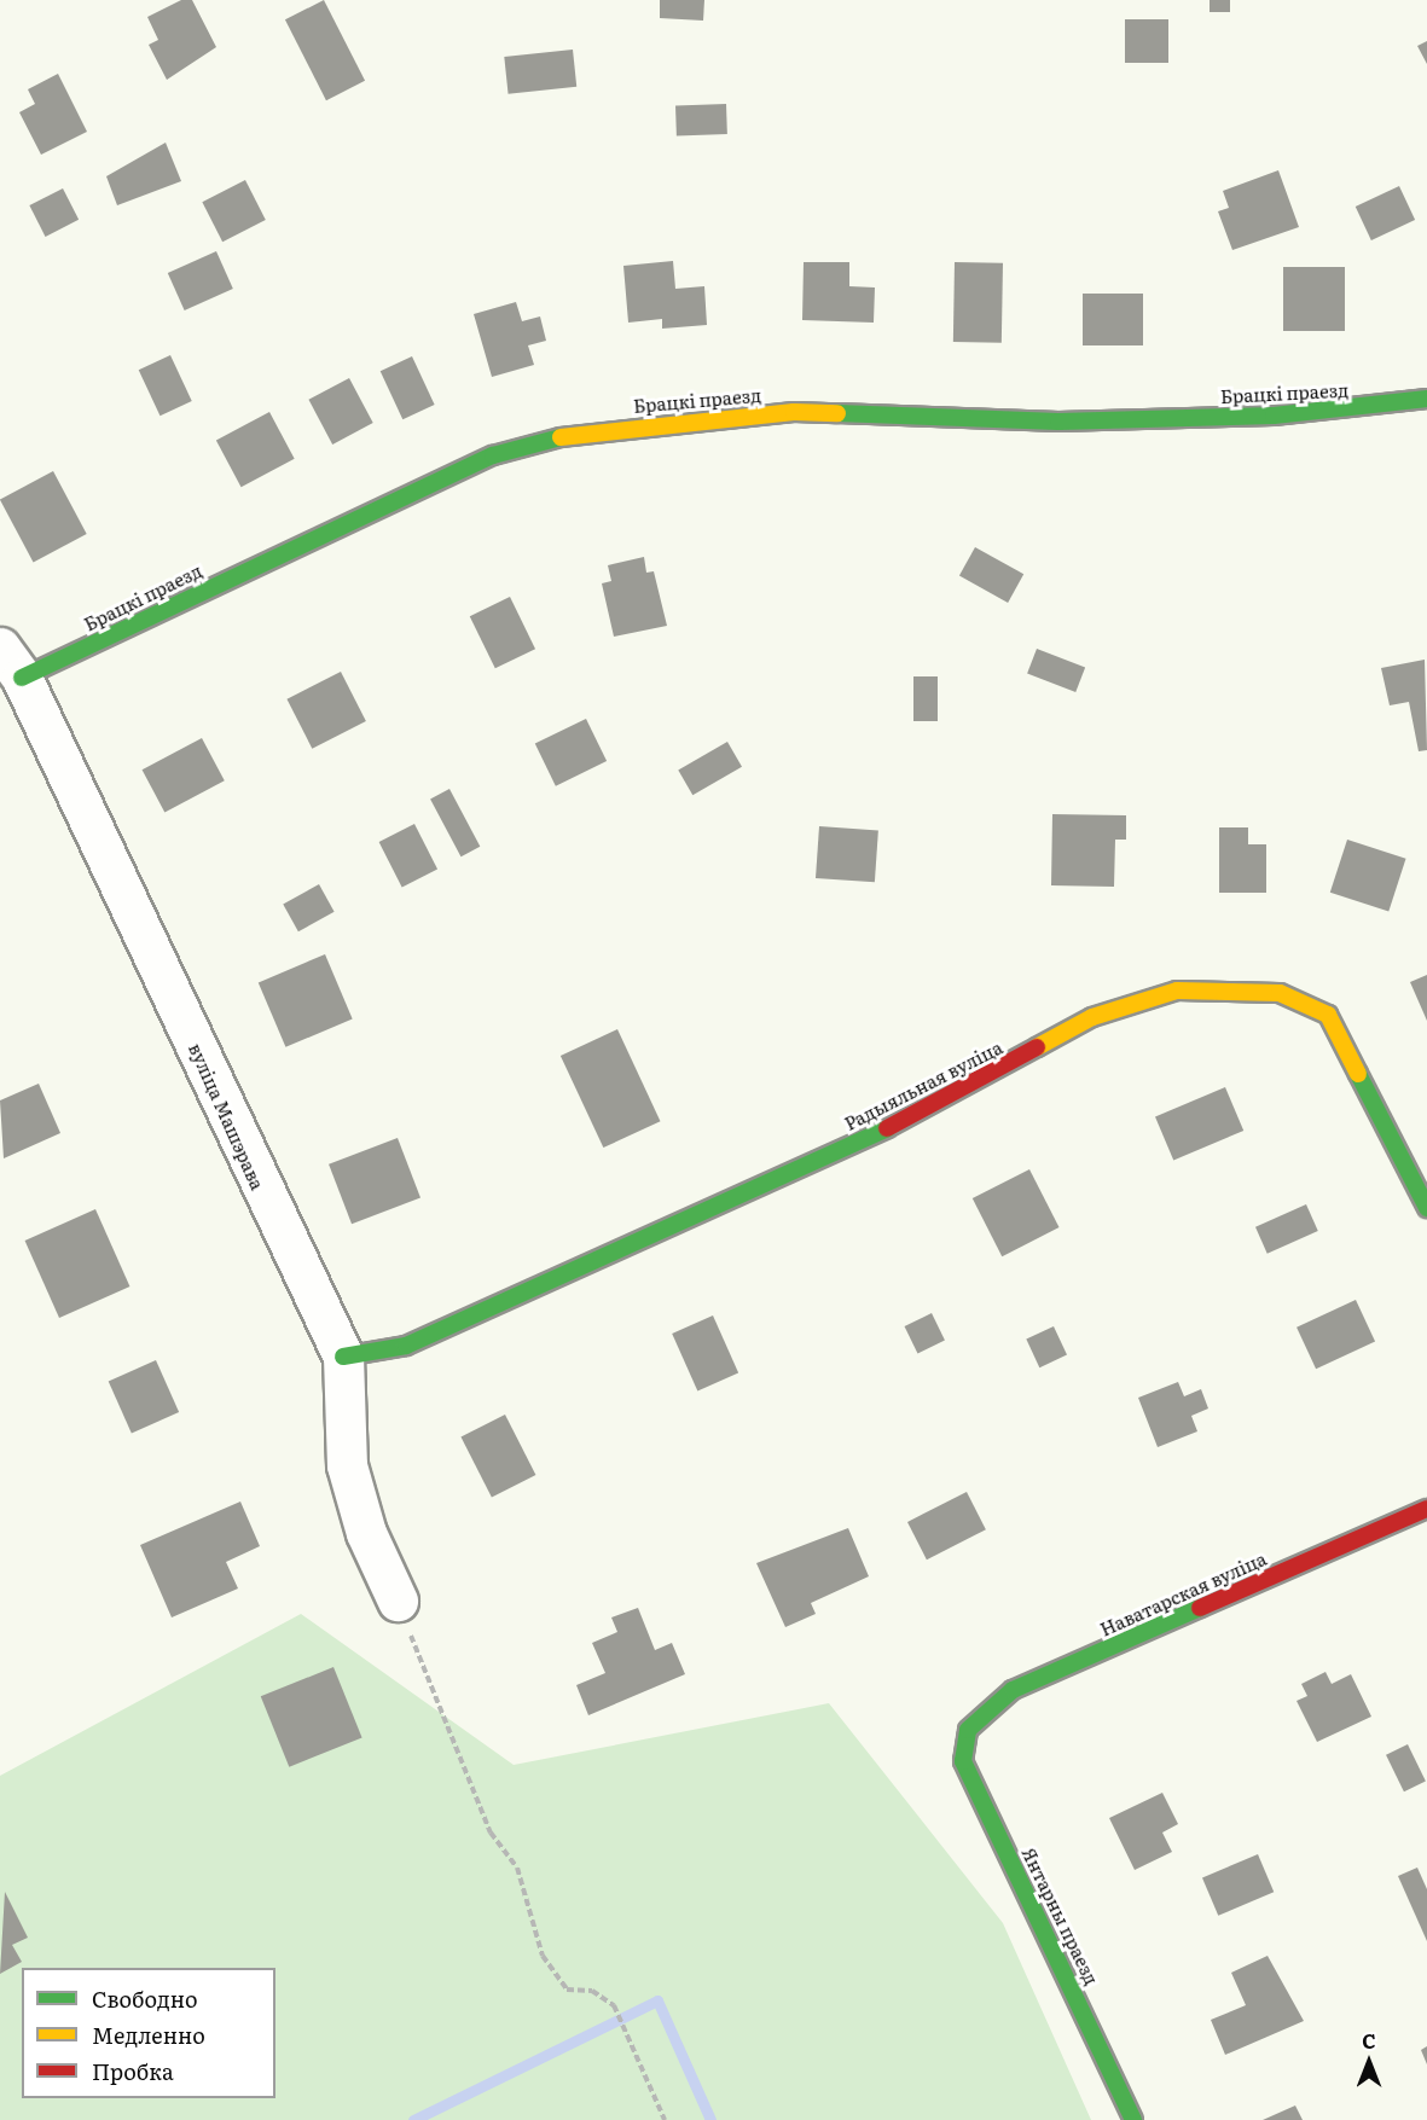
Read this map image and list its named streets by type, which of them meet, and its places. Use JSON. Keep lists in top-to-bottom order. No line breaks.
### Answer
{"streets":{"street":["Брацкі праезд","Радыяльная вуліца","вуліца Машэрава","Наватарская вуліца","Янтарны праезд"]},"crossings":[["Брацкі праезд","вуліца Машэрава"],["Радыяльная вуліца","вуліца Машэрава"],["Наватарская вуліца","Янтарны праезд"]],"legend":["Свободно","Медленно","Пробка"],"north":"top"}
